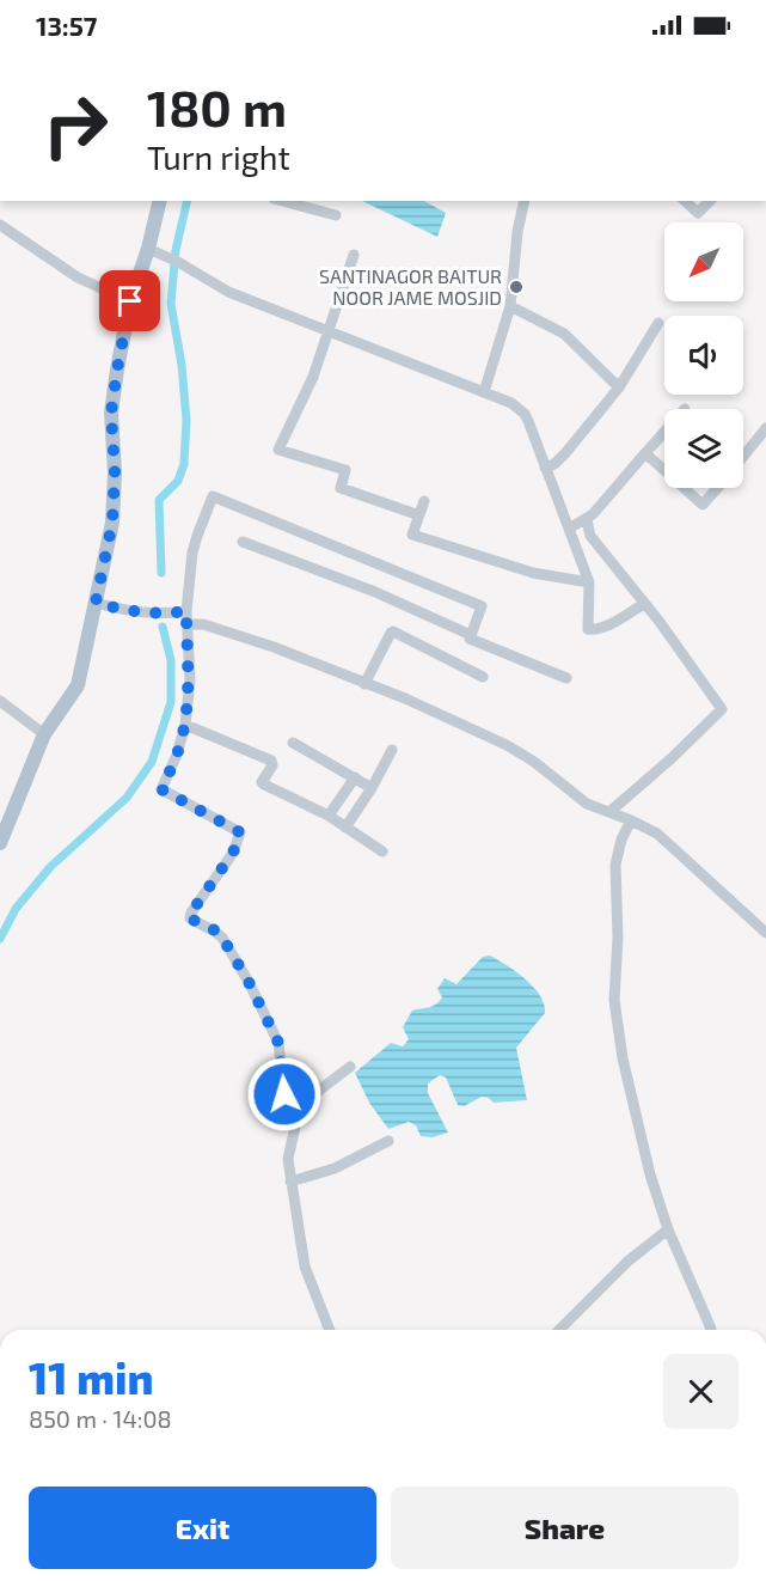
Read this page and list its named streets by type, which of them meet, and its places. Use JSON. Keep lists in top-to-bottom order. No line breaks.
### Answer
{"places":["SANTINAGOR BAITUR NOOR JAME MOSJID"],"north":"bottom left","page":{"status":"13:57","turn":["180 m","Turn right"],"heading":["11 min","850 m · 14:08"],"buttons":["Exit","Share"]}}
